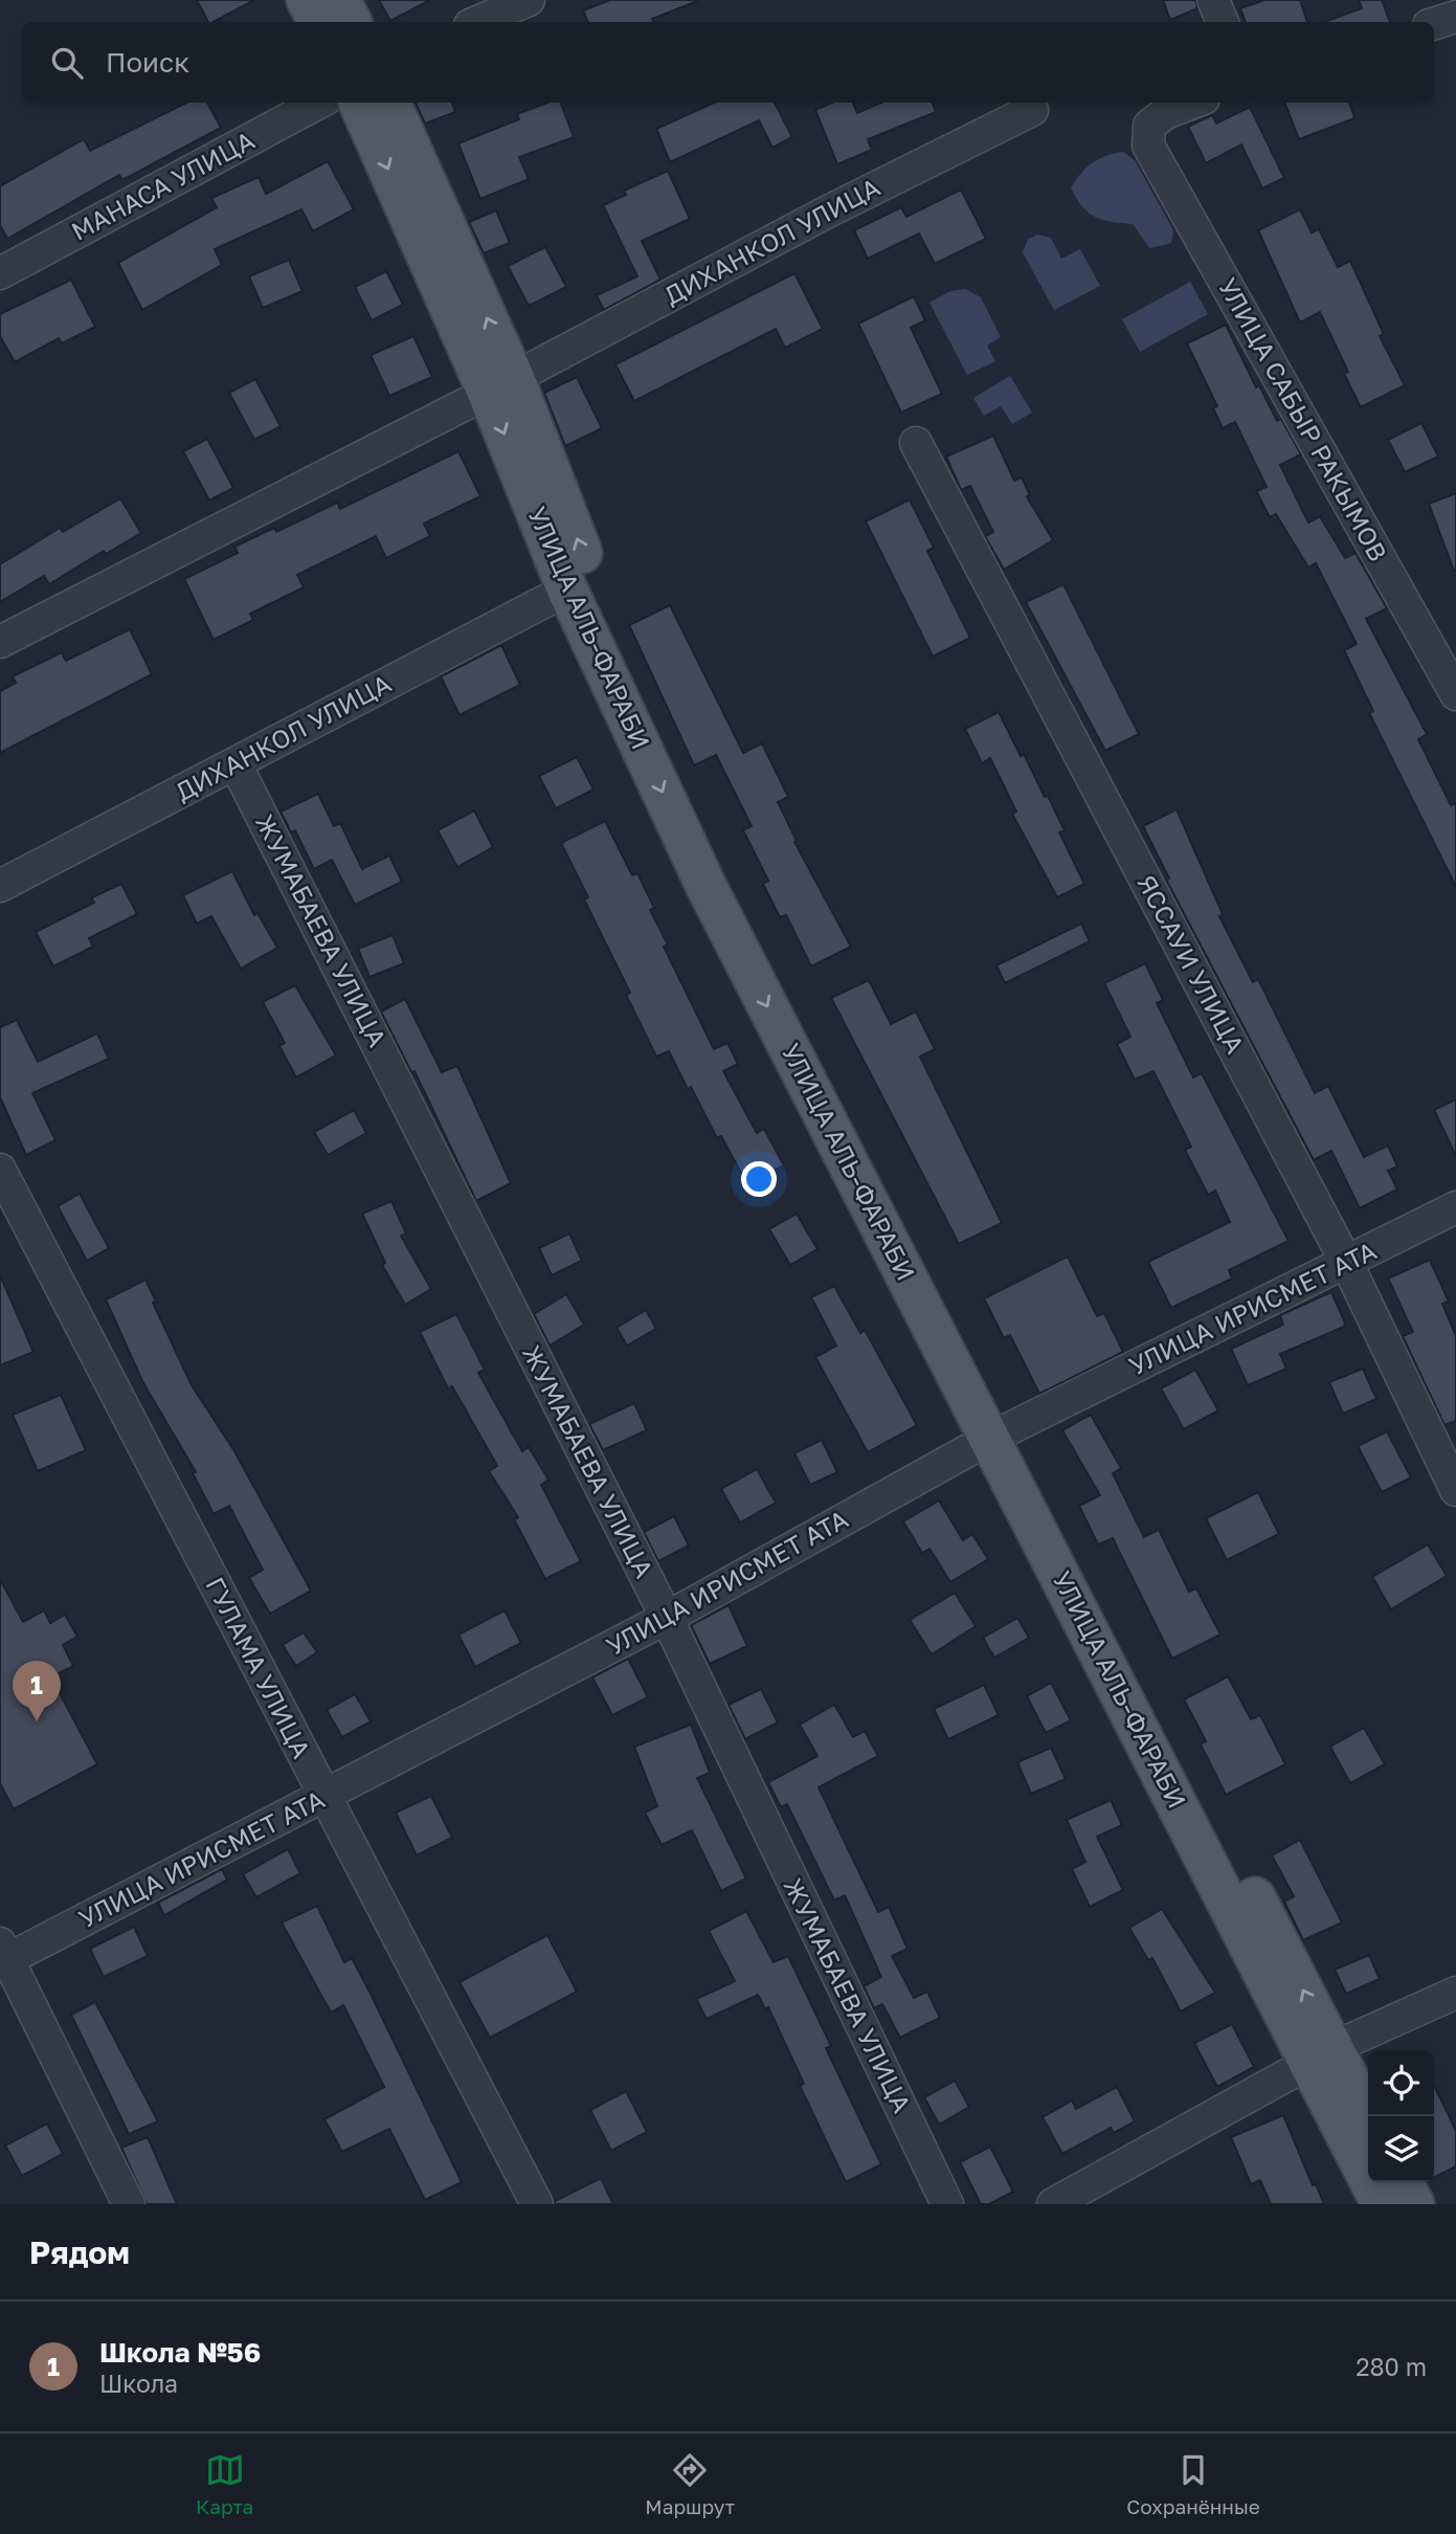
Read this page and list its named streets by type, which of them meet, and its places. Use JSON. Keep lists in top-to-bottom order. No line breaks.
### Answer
{"streets":{"main road":["УЛИЦА АЛЬ-ФАРАБИ"],"street":["МАНАСА УЛИЦА","ДИХАНКОЛ УЛИЦА","УЛИЦА САБЫР РАКЫМОВ","ЖУМАБАЕВА УЛИЦА","ЯССАУИ УЛИЦА","УЛИЦА ИРИСМЕТ АТА","ГУЛАМА УЛИЦА"]},"crossings":[["ДИХАНКОЛ УЛИЦА","УЛИЦА АЛЬ-ФАРАБИ"],["ДИХАНКОЛ УЛИЦА","ЖУМАБАЕВА УЛИЦА"],["УЛИЦА АЛЬ-ФАРАБИ","УЛИЦА ИРИСМЕТ АТА"],["ЖУМАБАЕВА УЛИЦА","УЛИЦА ИРИСМЕТ АТА"],["ЯССАУИ УЛИЦА","УЛИЦА ИРИСМЕТ АТА"],["УЛИЦА ИРИСМЕТ АТА","ГУЛАМА УЛИЦА"]],"page":{"search":"Поиск","pins":"1","heading":"Рядом","list":[{"mark":"1","name":"Школа №56","note":"Школа","value":"280 m"}],"nav":["Карта","Маршрут","Сохранённые"]}}
